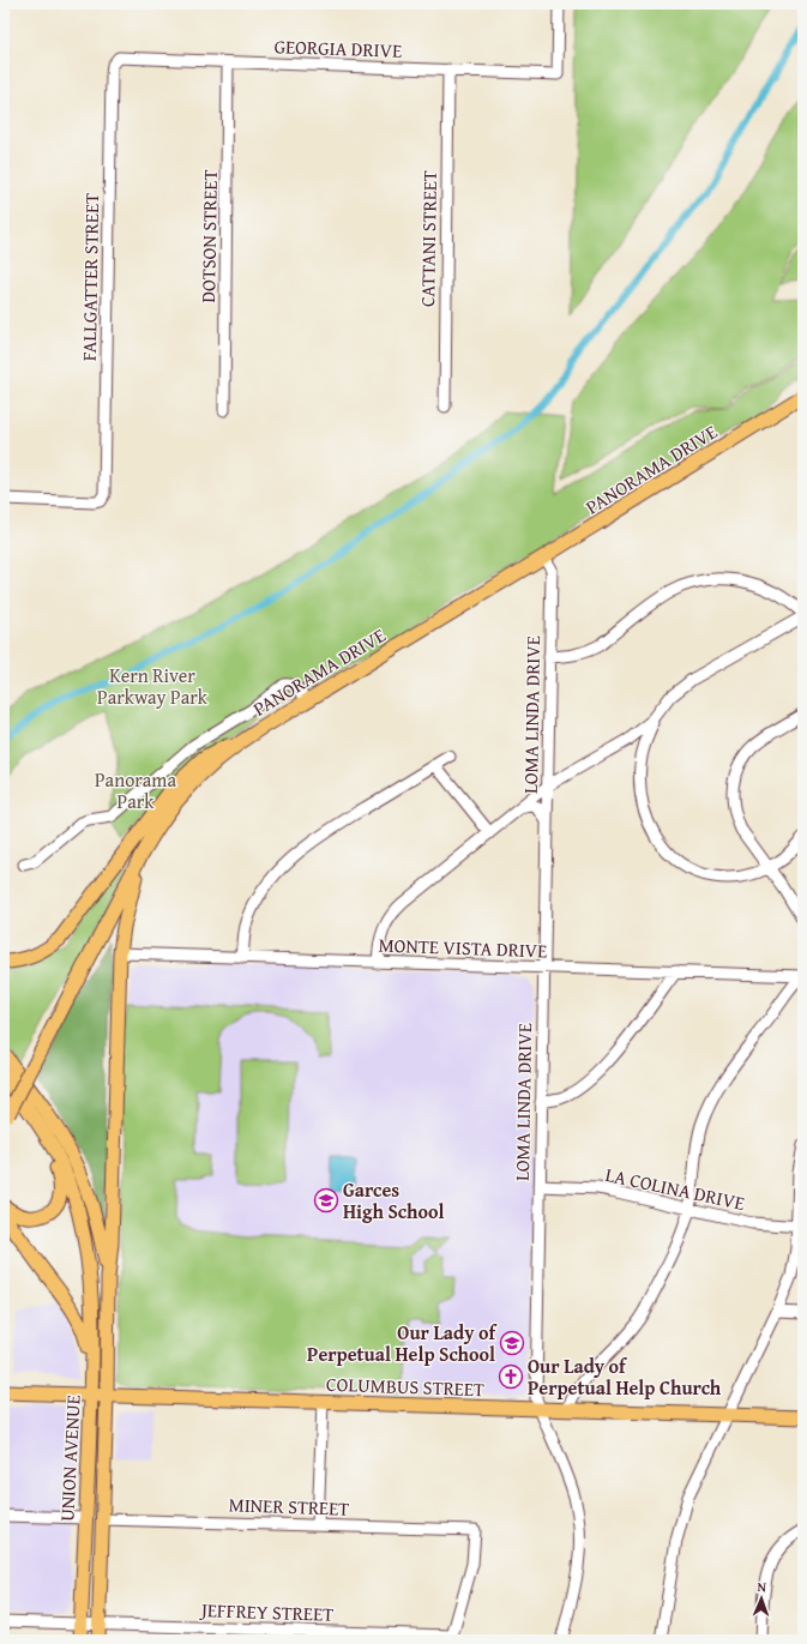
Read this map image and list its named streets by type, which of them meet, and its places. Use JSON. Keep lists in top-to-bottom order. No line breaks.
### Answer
{"streets":{"main road":["PANORAMA DRIVE","COLUMBUS STREET","UNION AVENUE"],"street":["GEORGIA DRIVE","DOTSON STREET","CATTANI STREET","FALLGATTER STREET","LOMA LINDA DRIVE","MONTE VISTA DRIVE","LA COLINA DRIVE","MINER STREET","JEFFREY STREET"]},"crossings":[["GEORGIA DRIVE","DOTSON STREET"],["GEORGIA DRIVE","CATTANI STREET"],["GEORGIA DRIVE","FALLGATTER STREET"],["PANORAMA DRIVE","LOMA LINDA DRIVE"],["LOMA LINDA DRIVE","MONTE VISTA DRIVE"],["LOMA LINDA DRIVE","LA COLINA DRIVE"],["LOMA LINDA DRIVE","COLUMBUS STREET"],["COLUMBUS STREET","UNION AVENUE"],["UNION AVENUE","MINER STREET"],["UNION AVENUE","JEFFREY STREET"],["MINER STREET","JEFFREY STREET"]],"parks":["Kern River Parkway Park","Panorama Park"],"places":{"school or university":["Garces High School","Our Lady of Perpetual Help School"],"church":["Our Lady of Perpetual Help Church"]},"north":"top"}
